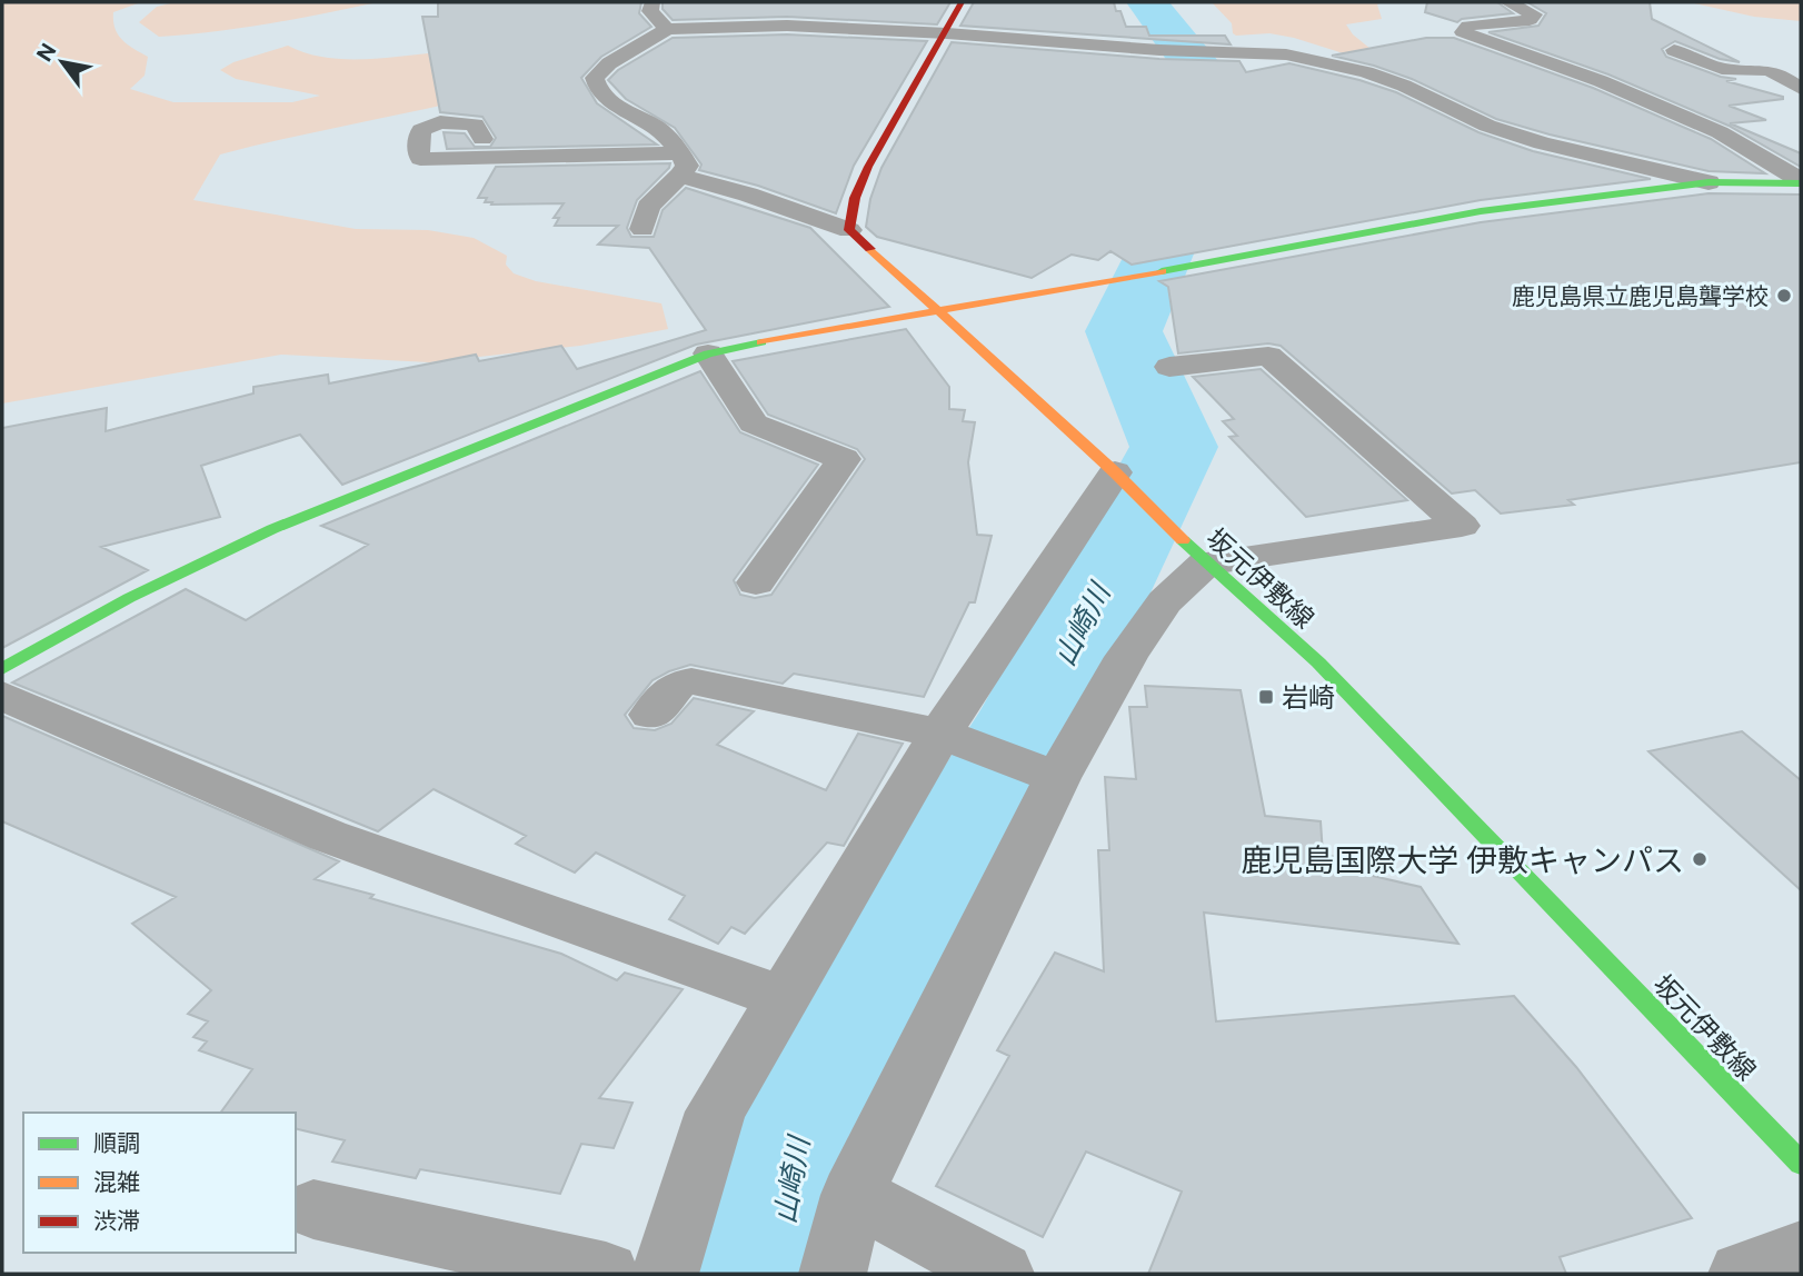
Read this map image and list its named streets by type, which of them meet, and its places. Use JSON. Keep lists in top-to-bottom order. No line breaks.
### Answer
{"streets":{"main road":["坂元伊敷線"]},"water":["山崎川"],"places":{"other":["鹿児島県立鹿児島聾学校","鹿児島国際大学 伊敷キャンパス"],"transit":["岩崎"]},"legend":["順調","混雑","渋滞"],"north":"top left"}
